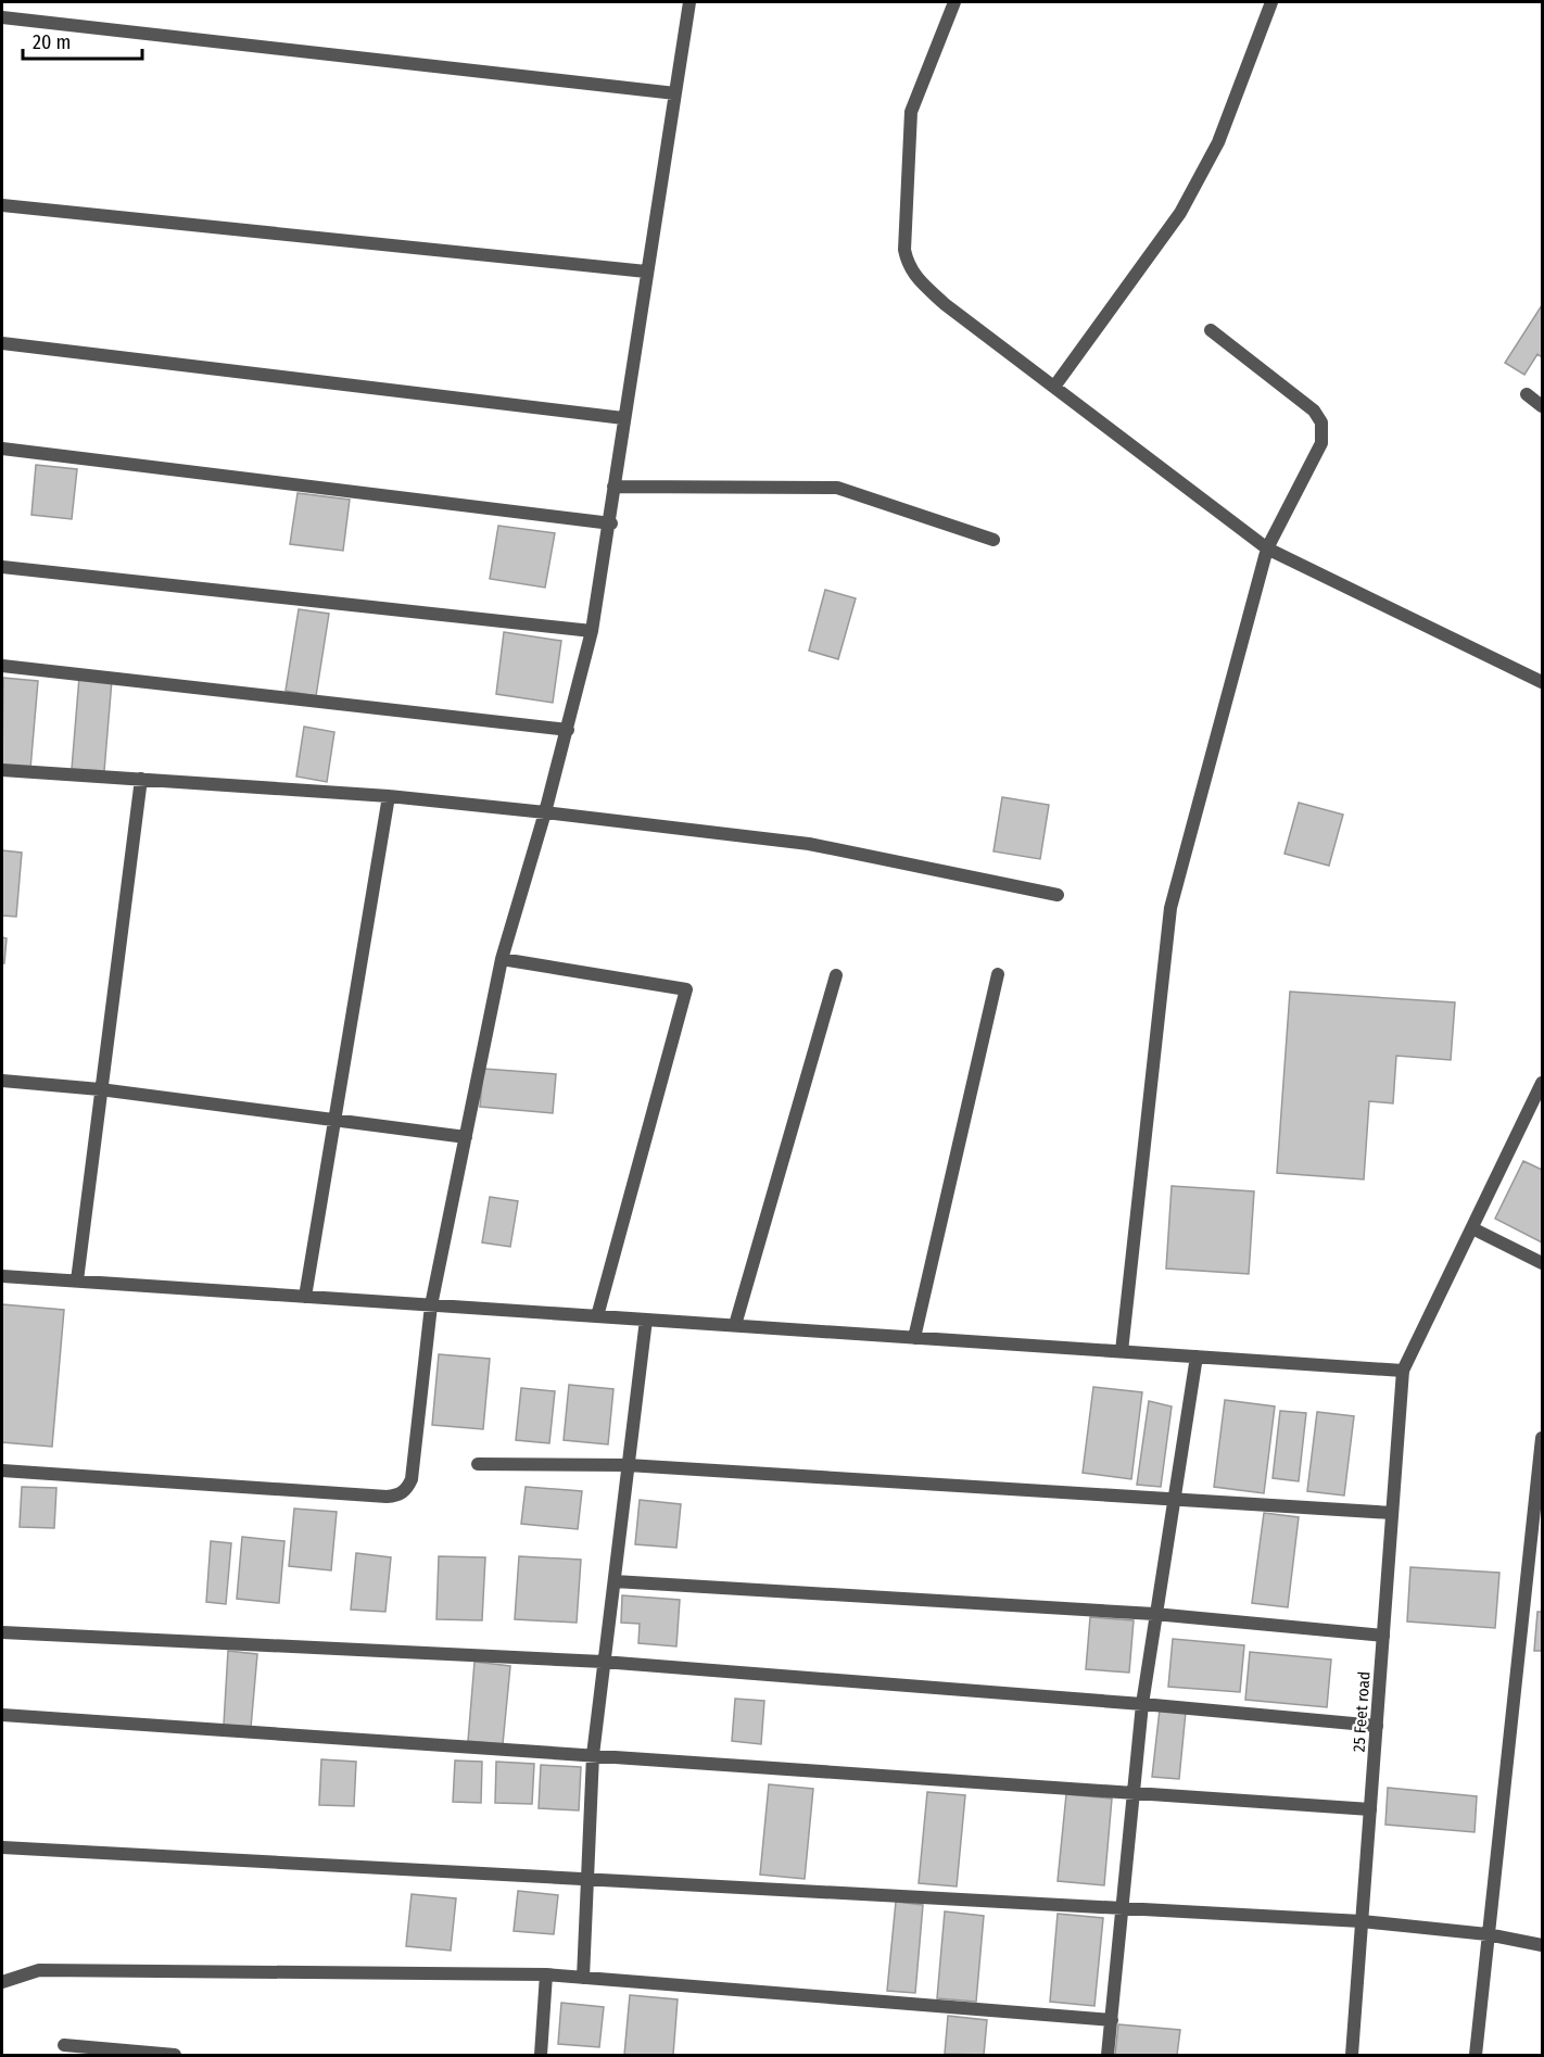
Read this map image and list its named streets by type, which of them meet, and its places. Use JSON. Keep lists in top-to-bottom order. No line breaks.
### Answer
{"streets":{"street":["25 Feet road"]},"scale_bar":"20 m"}
